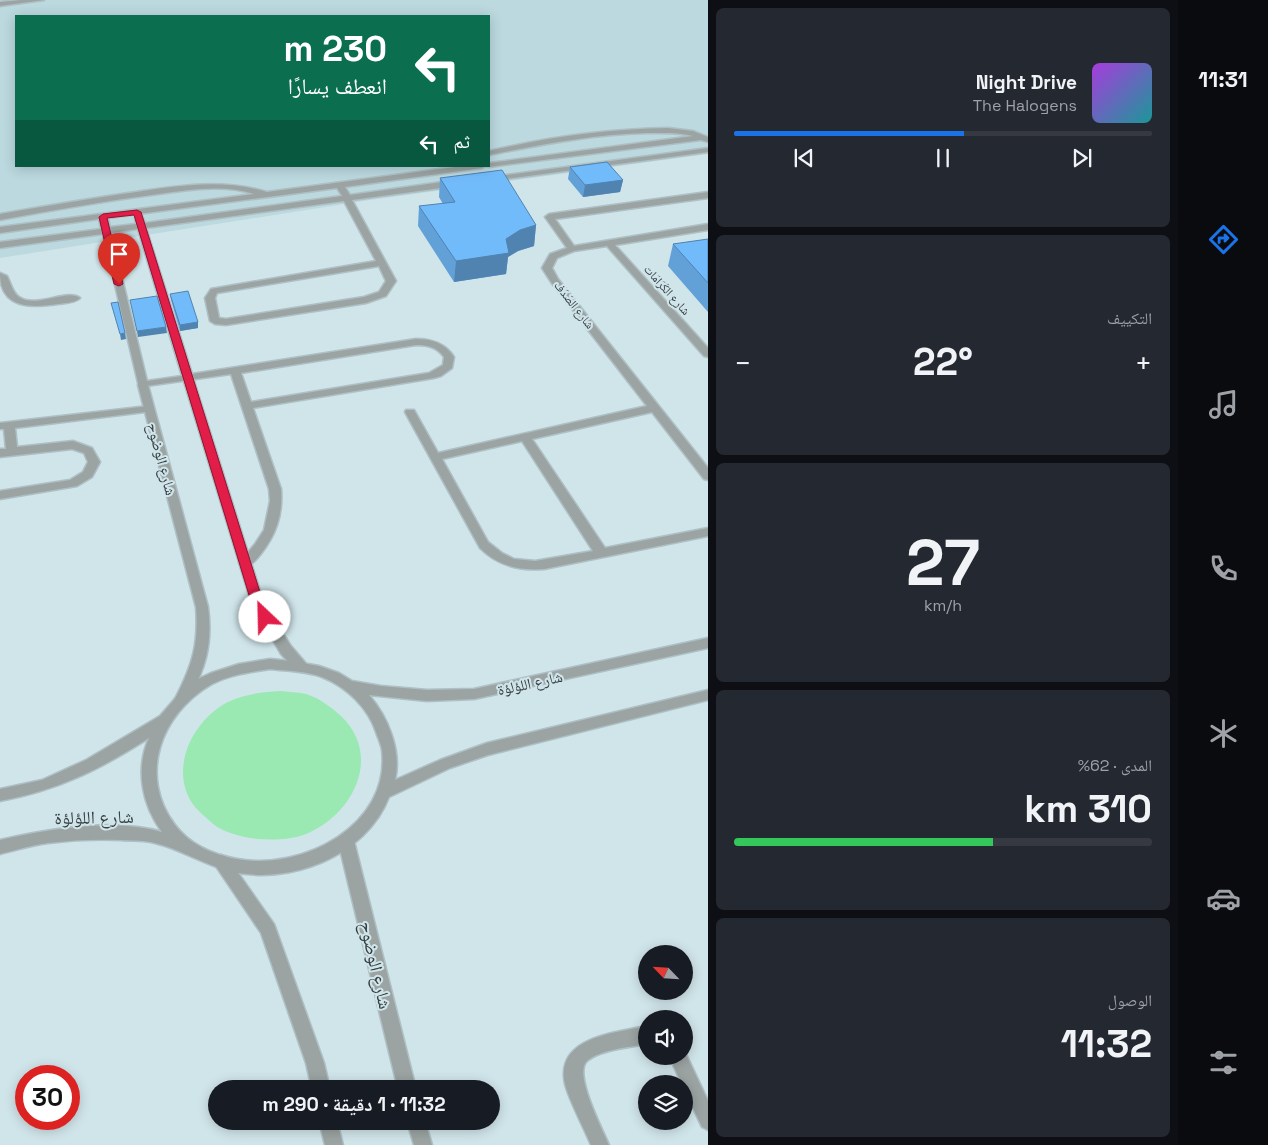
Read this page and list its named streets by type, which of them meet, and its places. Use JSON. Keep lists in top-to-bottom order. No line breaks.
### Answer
{"streets":{"street":["شارع الكَرَامَات","شارع الصَدَف","شارع الوضوح","شارع اللؤلؤة"]},"crossings":[["شارع الكَرَامَات","شارع الصَدَف"]],"north":"top left","page":{"tabs":"11:31","turn":["230 m","انعطف يسارًا"],"song":["Night Drive","The Halogens"],"then":"ثم","tile":["التكييف",["27","km/h"],["المدى · 62%","310 km"],["الوصول","11:32"]],"heat":["−","22°","+"],"limit":"30","trip":"11:32 · 1 دقيقة · 290 m"}}
